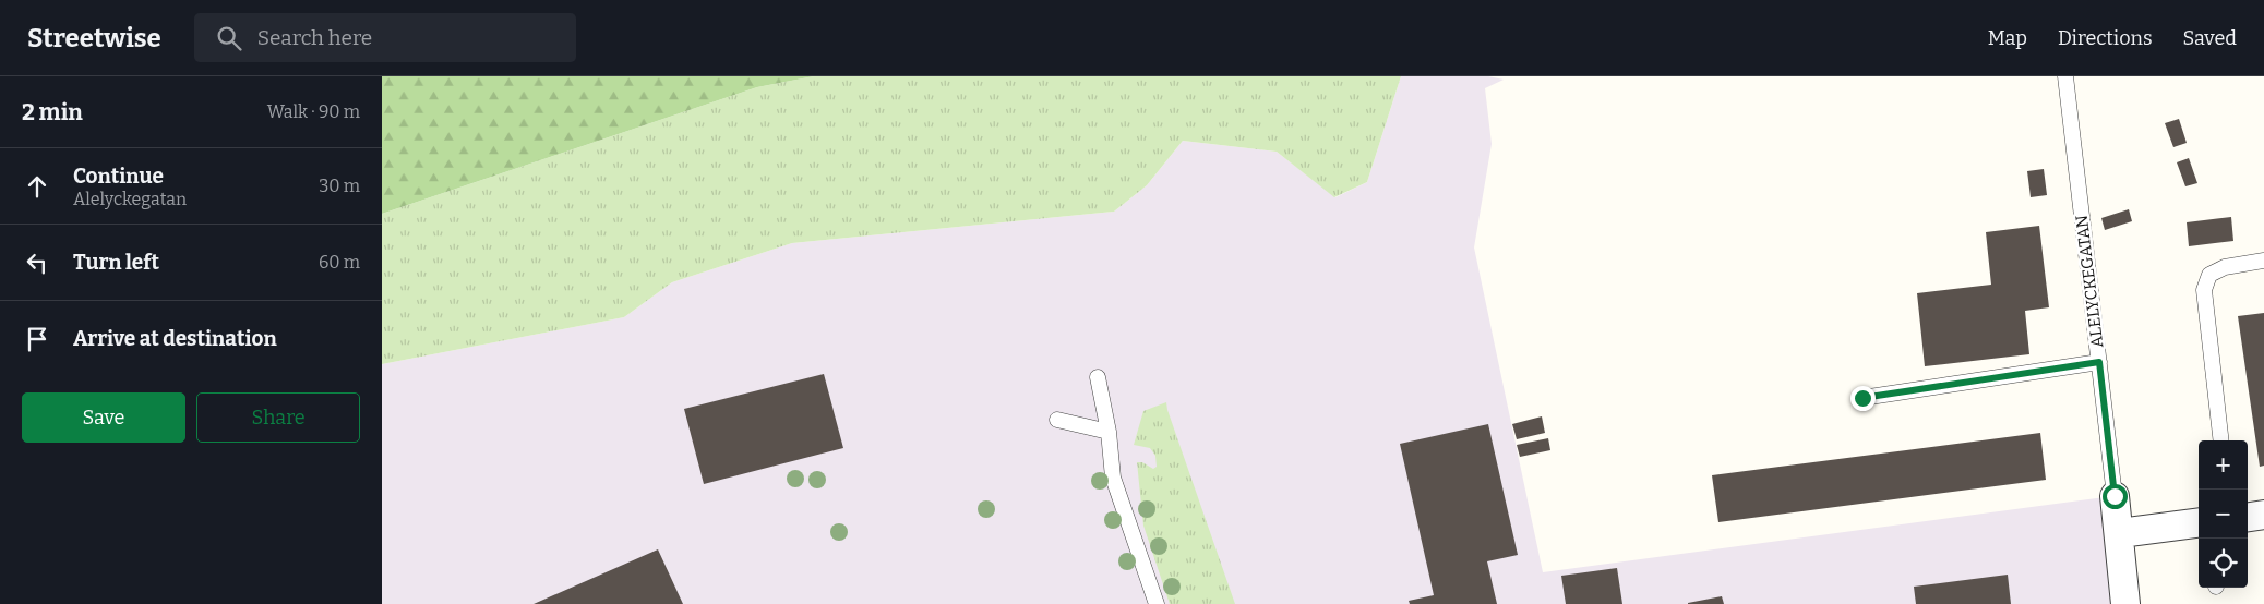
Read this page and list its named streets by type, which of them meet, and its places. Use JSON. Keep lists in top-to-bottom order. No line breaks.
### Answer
{"streets":{"street":["ALELYCKEGATAN"]},"page":{"header":"Streetwise","search":"Search here","nav":["Map","Directions","Saved"],"heading":["2 min","Walk · 90 m"],"list":[["Continue","Alelyckegatan","30 m"],["Turn left","60 m"],"Arrive at destination"],"buttons":["Save","Share"],"map_buttons":["+","−"]}}
